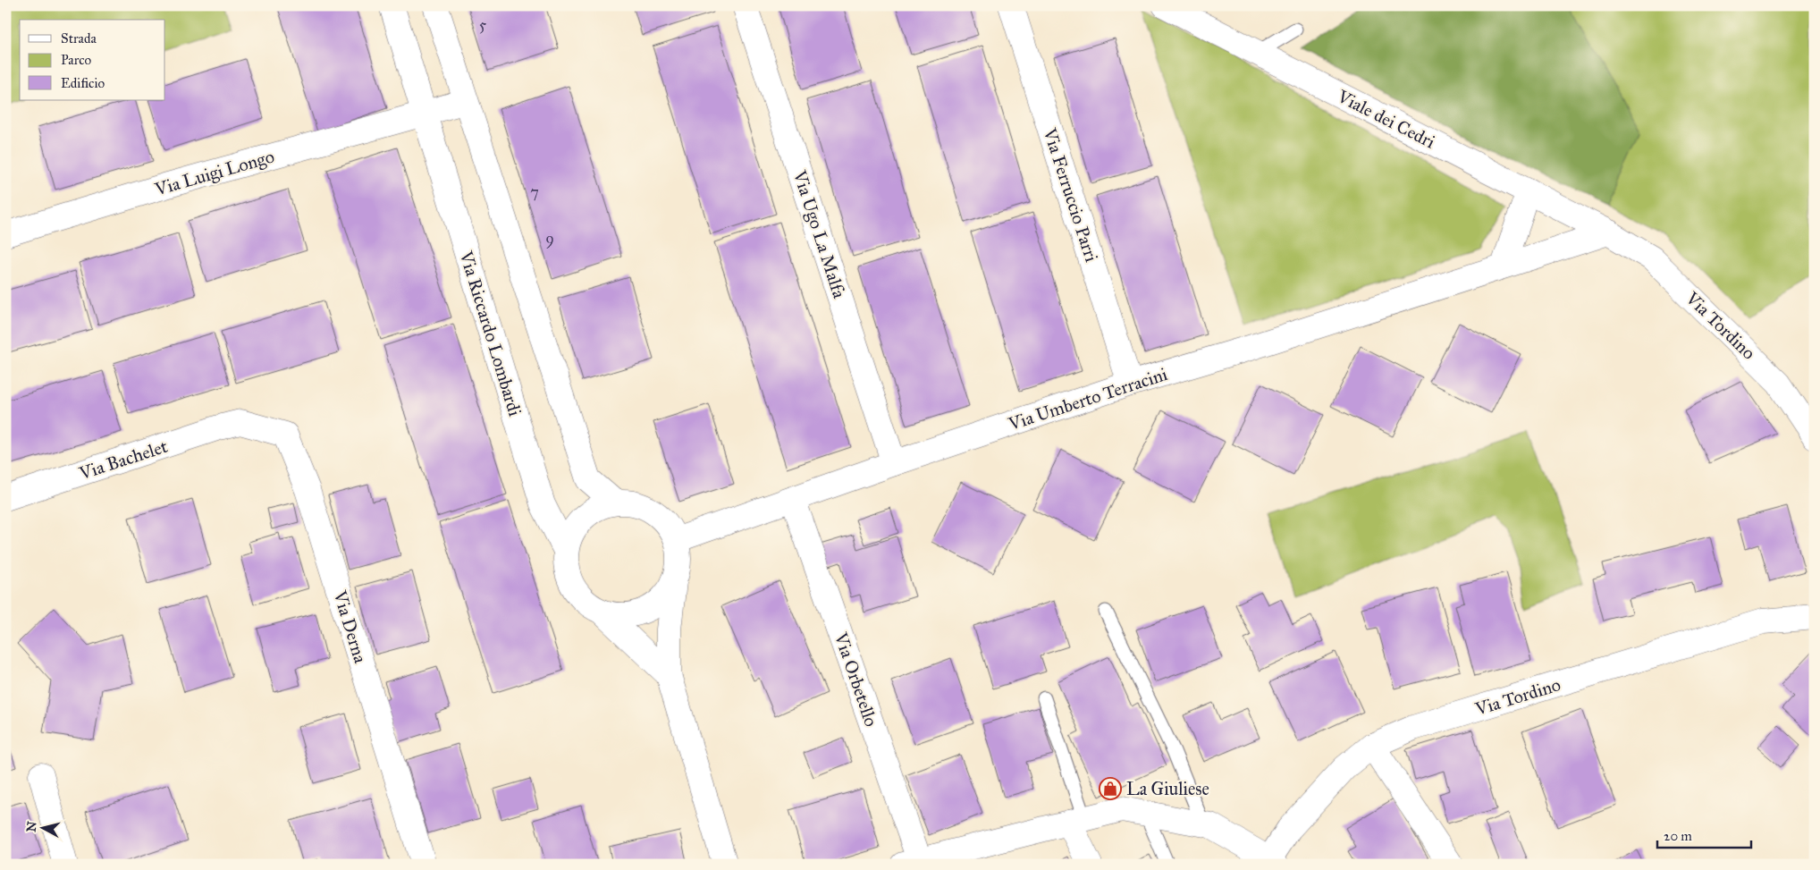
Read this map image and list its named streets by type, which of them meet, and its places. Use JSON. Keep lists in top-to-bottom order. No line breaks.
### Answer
{"streets":{"street":["Viale dei Cedri","Via Luigi Longo","Via Ferruccio Parri","Via Ugo La Malfa","Via Tordino","Via Riccardo Lombardi","Via Umberto Terracini","Via Bachelet","Via Derna","Via Orbetello"]},"crossings":[["Viale dei Cedri","Via Tordino"],["Viale dei Cedri","Via Umberto Terracini"],["Via Luigi Longo","Via Riccardo Lombardi"],["Via Ferruccio Parri","Via Umberto Terracini"],["Via Ugo La Malfa","Via Umberto Terracini"],["Via Tordino","Via Umberto Terracini"],["Via Riccardo Lombardi","Via Umberto Terracini"],["Via Umberto Terracini","Via Orbetello"],["Via Bachelet","Via Derna"]],"places":{"shop":["La Giuliese"]},"house_numbers":["5","7","9"],"legend":["Strada","Parco","Edificio"],"scale_bar":"20 m","north":"left"}
